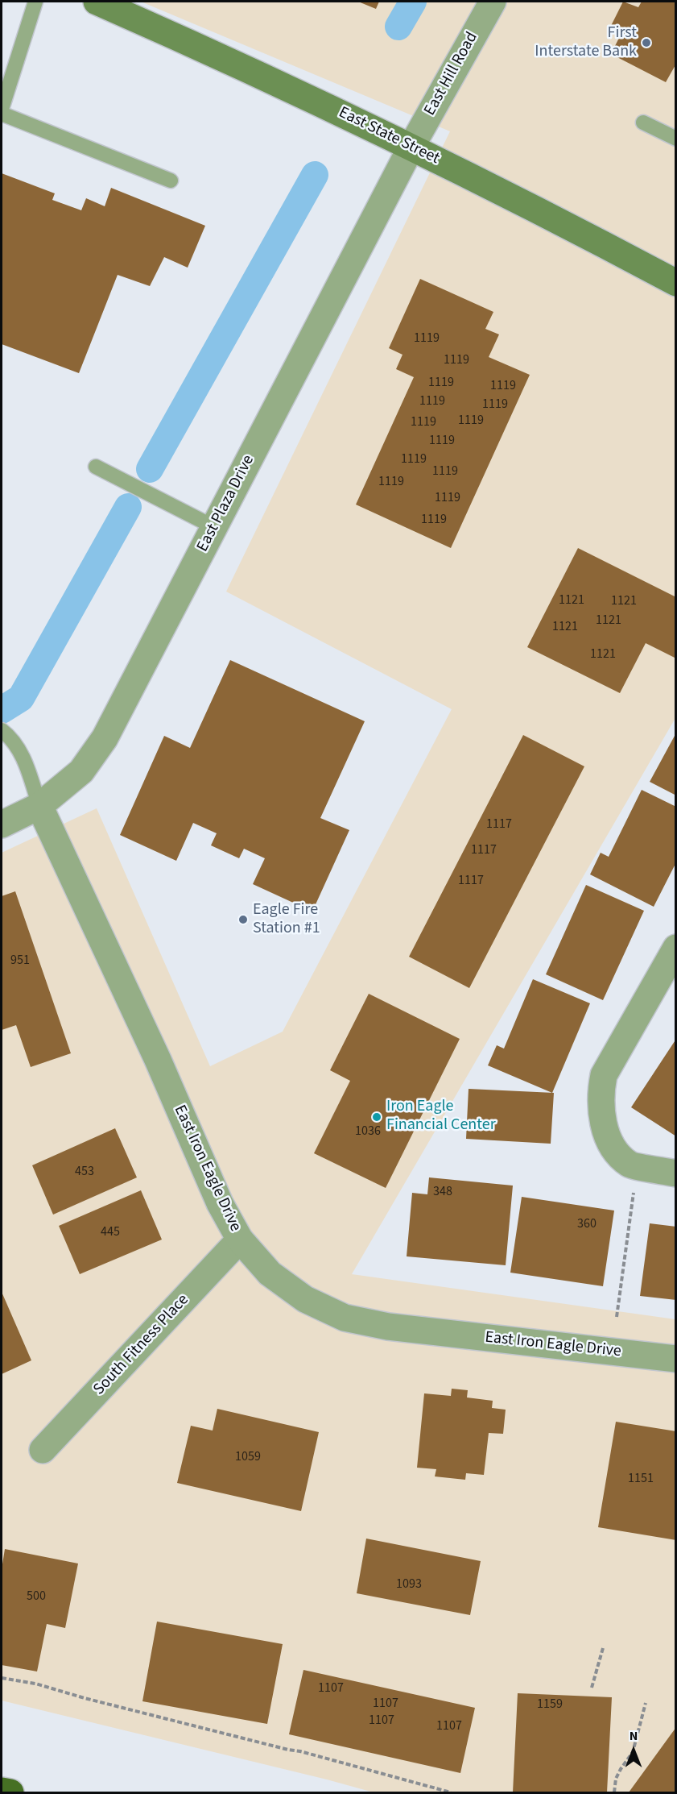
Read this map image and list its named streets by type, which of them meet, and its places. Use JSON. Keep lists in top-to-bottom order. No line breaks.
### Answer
{"streets":{"main road":["East State Street"],"street":["East Hill Road","East Plaza Drive","East Iron Eagle Drive","South Fitness Place"]},"crossings":[["East Hill Road","East State Street"],["East Hill Road","East Plaza Drive"],["East State Street","East Plaza Drive"],["East Plaza Drive","East Iron Eagle Drive"],["East Iron Eagle Drive","South Fitness Place"]],"places":["First Interstate Bank","Eagle Fire Station #1","Iron Eagle Financial Center"],"house_numbers":["1119","1119","1119","1119","1119","1119","1119","1119","1119","1119","1119","1119","1119","1119","1121","1121","1121","1121","1121","1117","1117","1117","951","1036","453","348","360","445","1059","1151","1093","500","1107","1107","1159","1107","1107"],"north":"top"}
